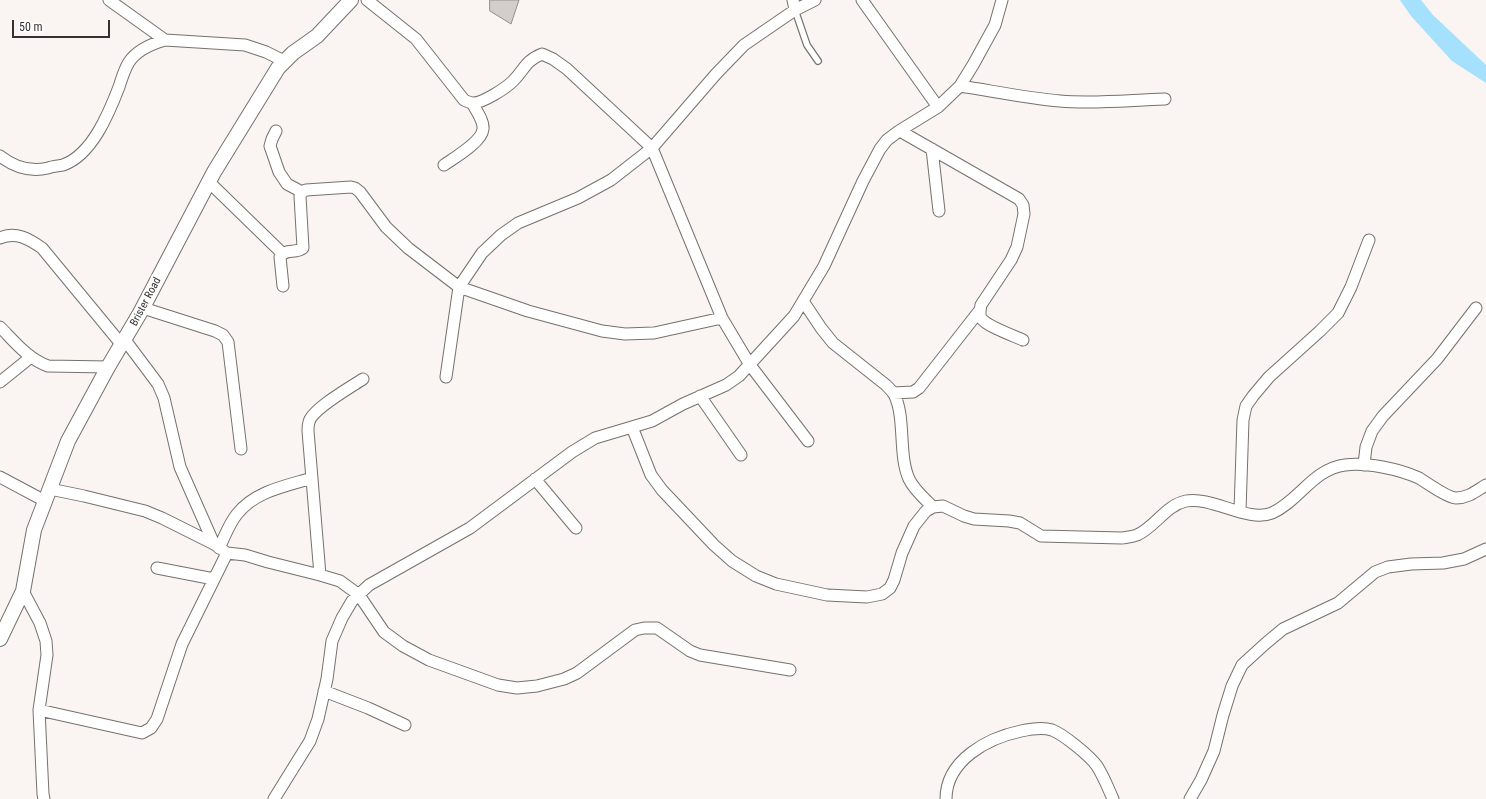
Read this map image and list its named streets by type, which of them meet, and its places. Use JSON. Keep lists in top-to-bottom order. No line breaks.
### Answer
{"streets":{"street":["Brister Road"]},"scale_bar":"50 m"}
